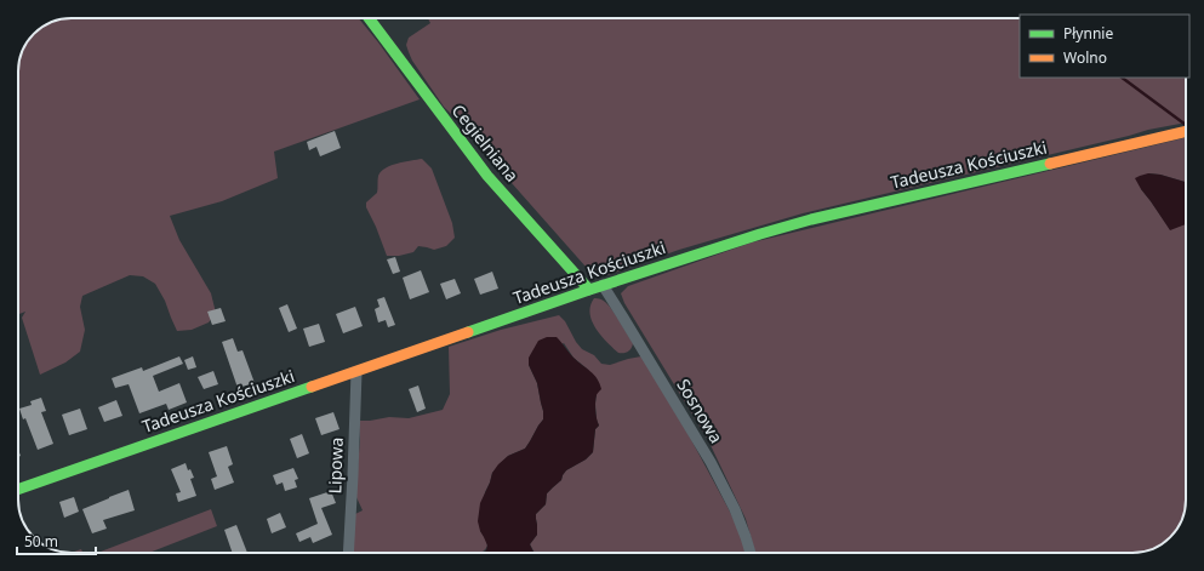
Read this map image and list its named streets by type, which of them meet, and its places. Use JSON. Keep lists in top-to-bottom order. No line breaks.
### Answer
{"streets":{"street":["Cegielniana","Tadeusza Kościuszki","Sosnowa","Lipowa"]},"crossings":[["Cegielniana","Tadeusza Kościuszki"],["Tadeusza Kościuszki","Sosnowa"],["Tadeusza Kościuszki","Lipowa"]],"legend":["Płynnie","Wolno"],"scale_bar":"50 m"}
